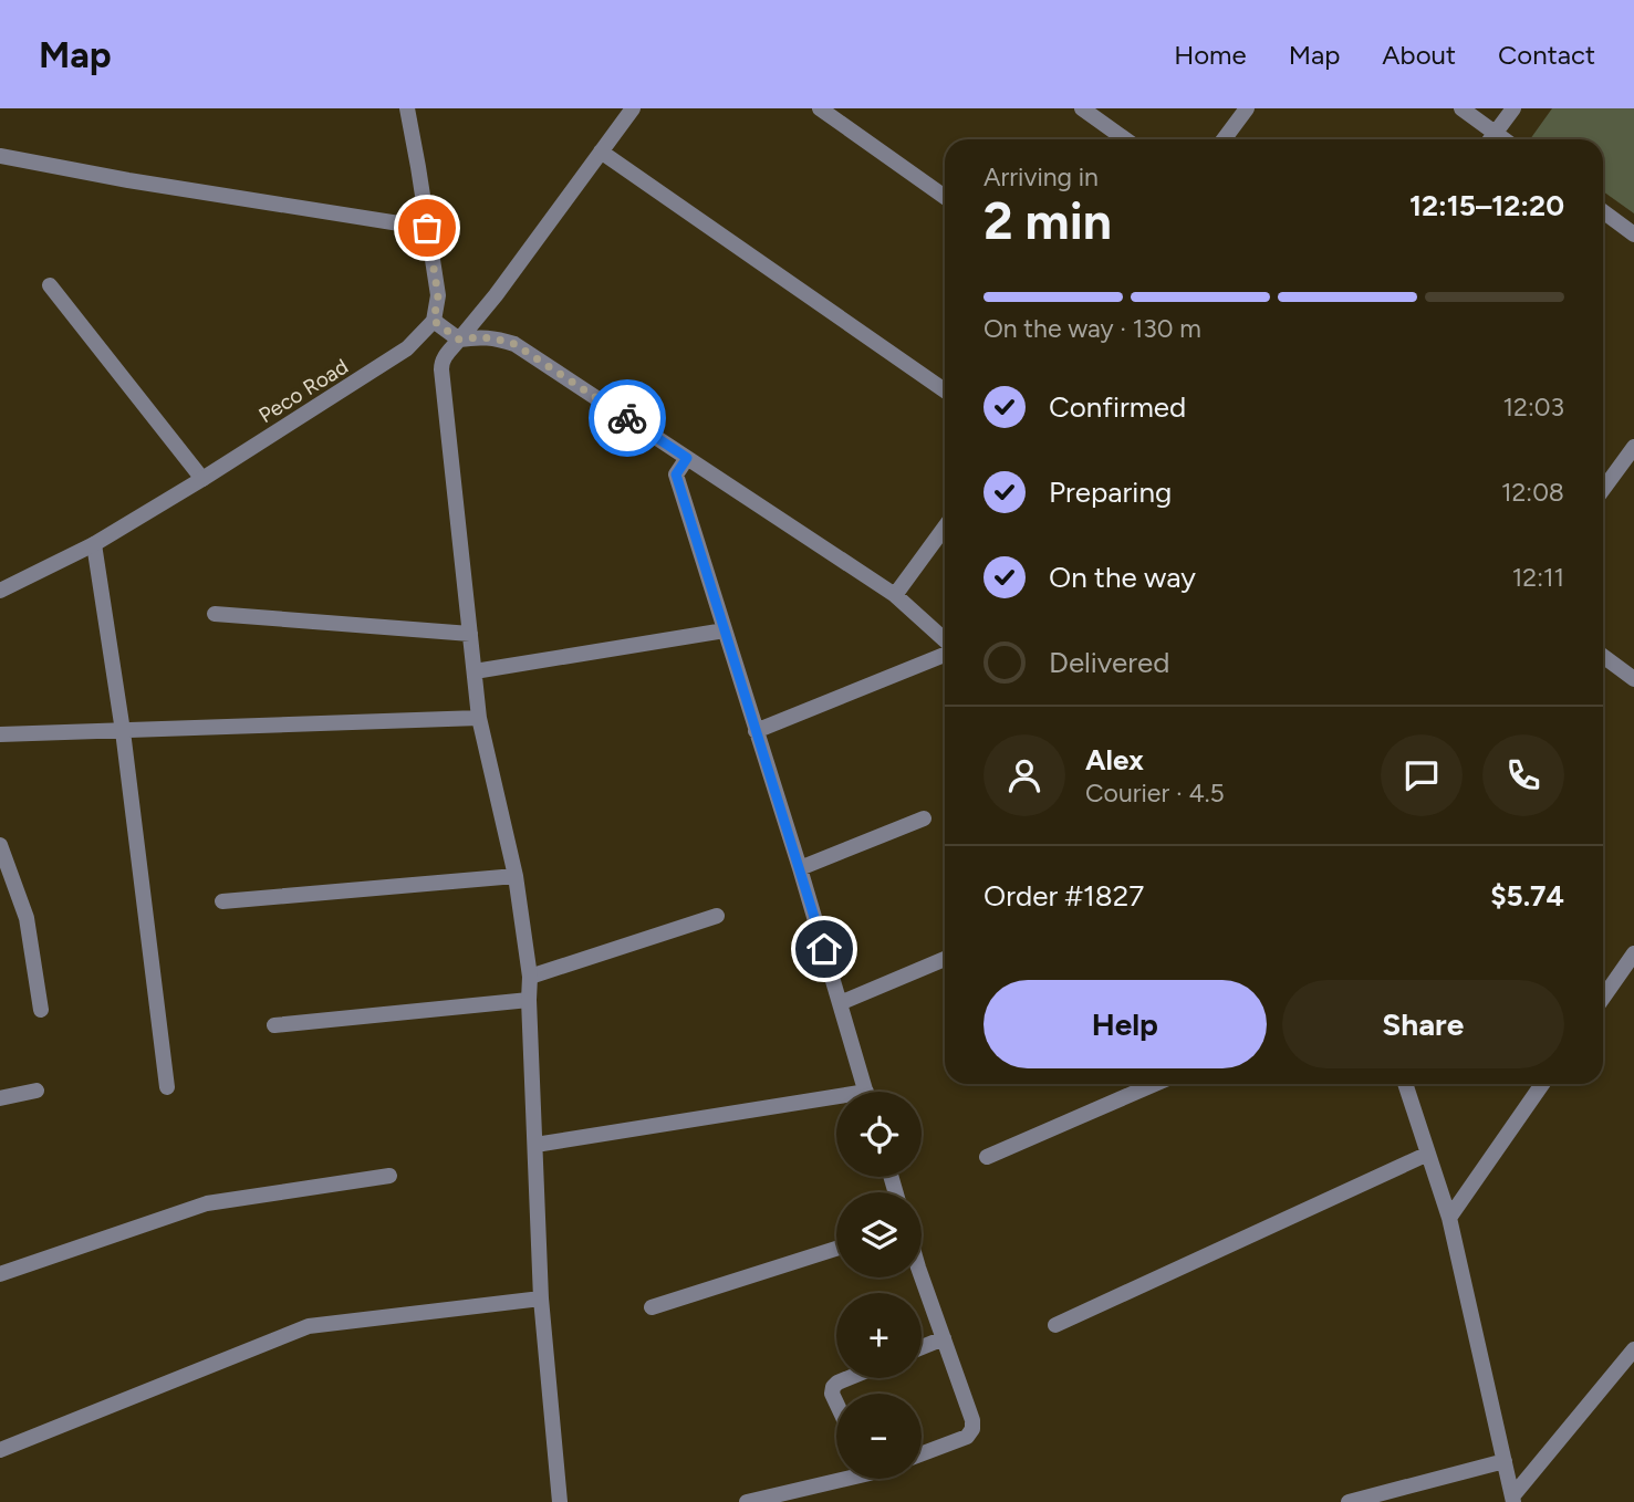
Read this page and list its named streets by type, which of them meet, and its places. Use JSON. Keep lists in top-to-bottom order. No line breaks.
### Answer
{"streets":{"street":["Peco Road"]},"page":{"header":"Map","nav":["Home","Map","About","Contact"],"heading":["2 min","Arriving in","12:15–12:20"],"panel":["Alex","Courier · 4.5","Order #1827","$5.74"],"bar":"On the way · 130 m","list":[["Confirmed","12:03"],["Preparing","12:08"],["On the way","12:11"],"Delivered"],"buttons":["Help","Share"],"map_buttons":["+","−"]}}
